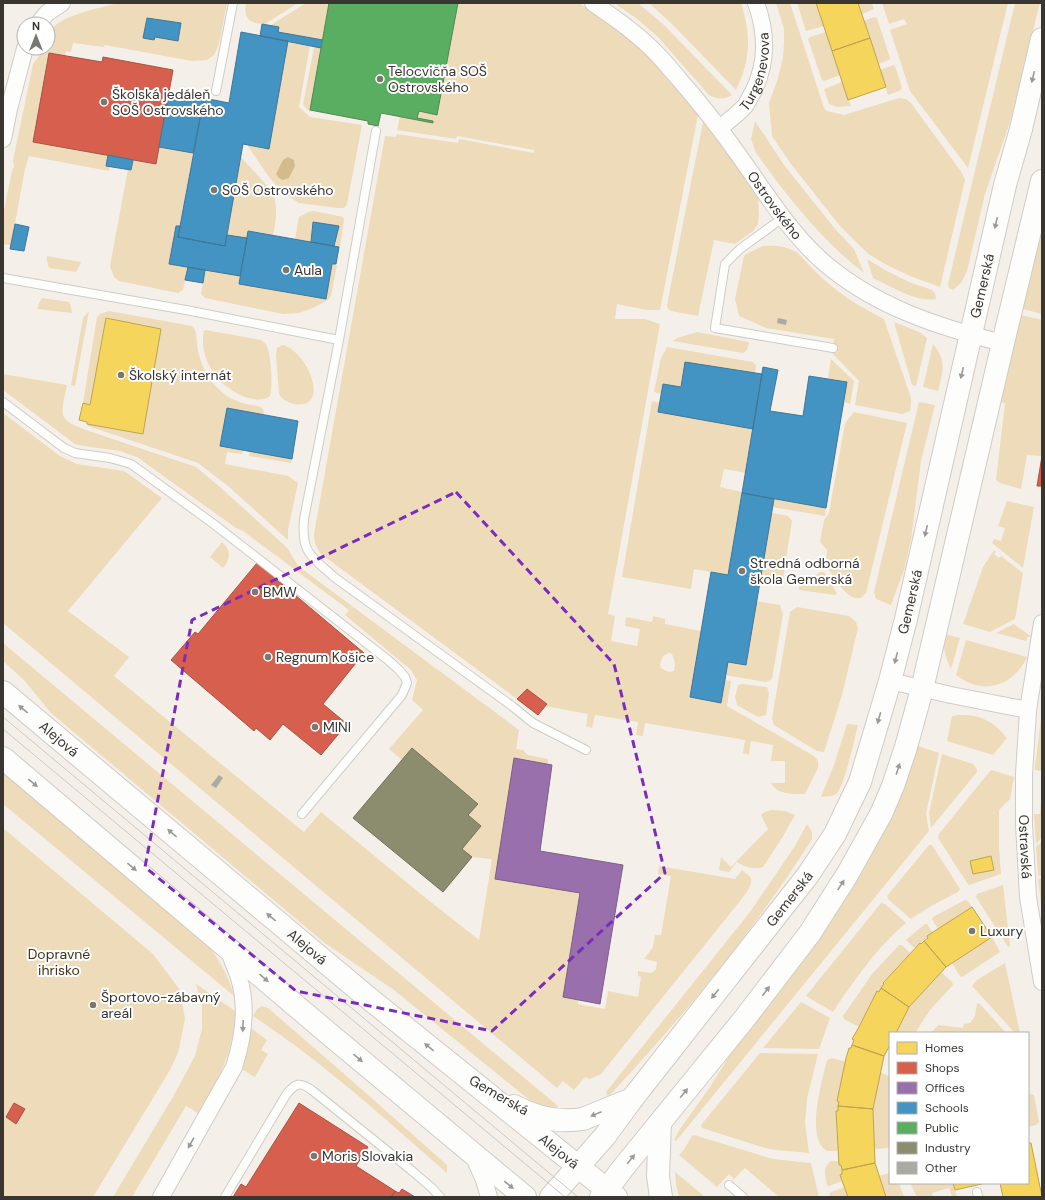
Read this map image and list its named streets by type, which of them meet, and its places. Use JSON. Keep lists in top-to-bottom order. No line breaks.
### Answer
{"streets":{"street":["Turgenevova","Ostrovského","Gemerská","Alejová","Ostravská"]},"crossings":[["Turgenevova","Ostrovského"],["Ostrovského","Gemerská"],["Gemerská","Alejová"]],"parks":["Dopravné ihrisko"],"places":["Telocvičňa SOŠ Ostrovského","Školská jedáleň SOŠ Ostrovského","SOŠ Ostrovského","Aula","Školský internát","Stredná odborná škola Gemerská","BMW","Regnum Košice","MINI","Luxury","Športovo-zábavný areál","Moris Slovakia"],"legend":["Homes","Shops","Offices","Schools","Public","Industry","Other"],"north":"top"}
